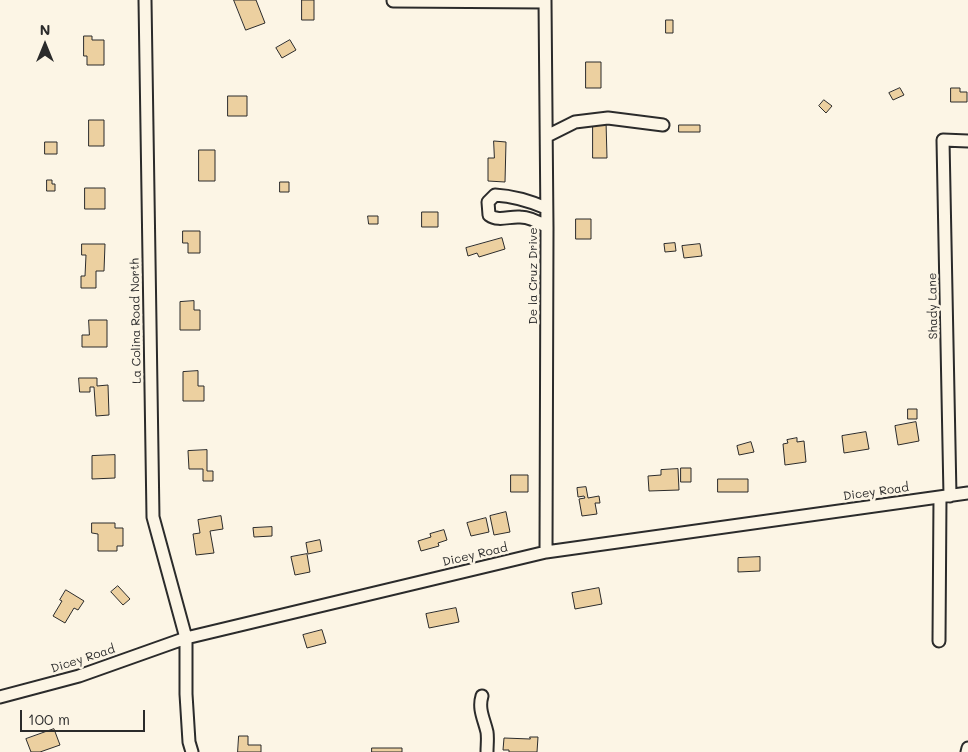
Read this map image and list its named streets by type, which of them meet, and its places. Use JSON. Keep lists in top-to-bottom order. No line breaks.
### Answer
{"streets":{"street":["De la Cruz Drive","Shady Lane","La Colina Road North","Dicey Road"]},"crossings":[["De la Cruz Drive","Dicey Road"],["Shady Lane","Dicey Road"],["La Colina Road North","Dicey Road"]],"scale_bar":"100 m","north":"top"}
